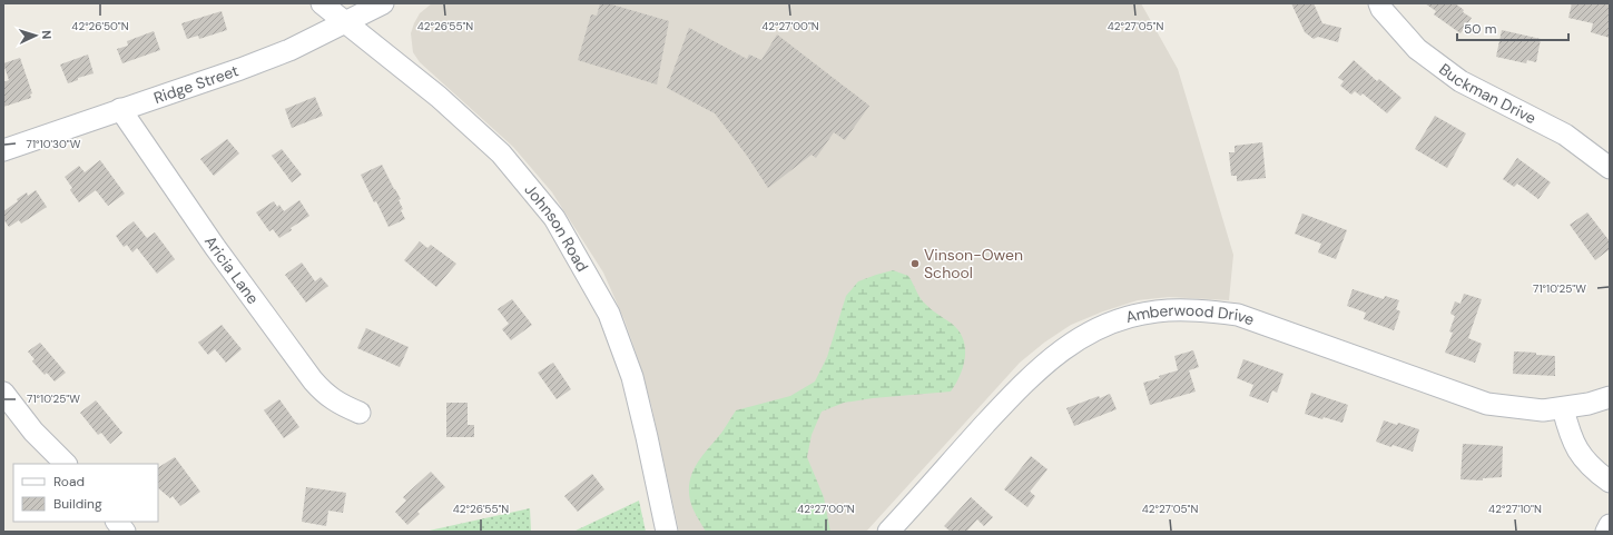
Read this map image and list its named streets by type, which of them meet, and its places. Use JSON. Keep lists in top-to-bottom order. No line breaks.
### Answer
{"streets":{"street":["Ridge Street","Buckman Drive","Johnson Road","Aricia Lane","Amberwood Drive"]},"crossings":[["Ridge Street","Johnson Road"],["Ridge Street","Aricia Lane"]],"places":["Vinson-Owen School"],"legend":["Road","Building"],"scale_bar":"50 m","north":"right","coordinates":["42°26'50\"N","42°26'55\"N","42°27'00\"N","42°27'05\"N","71°10'30\"W","71°10'25\"W","42°27'10\"N"]}
